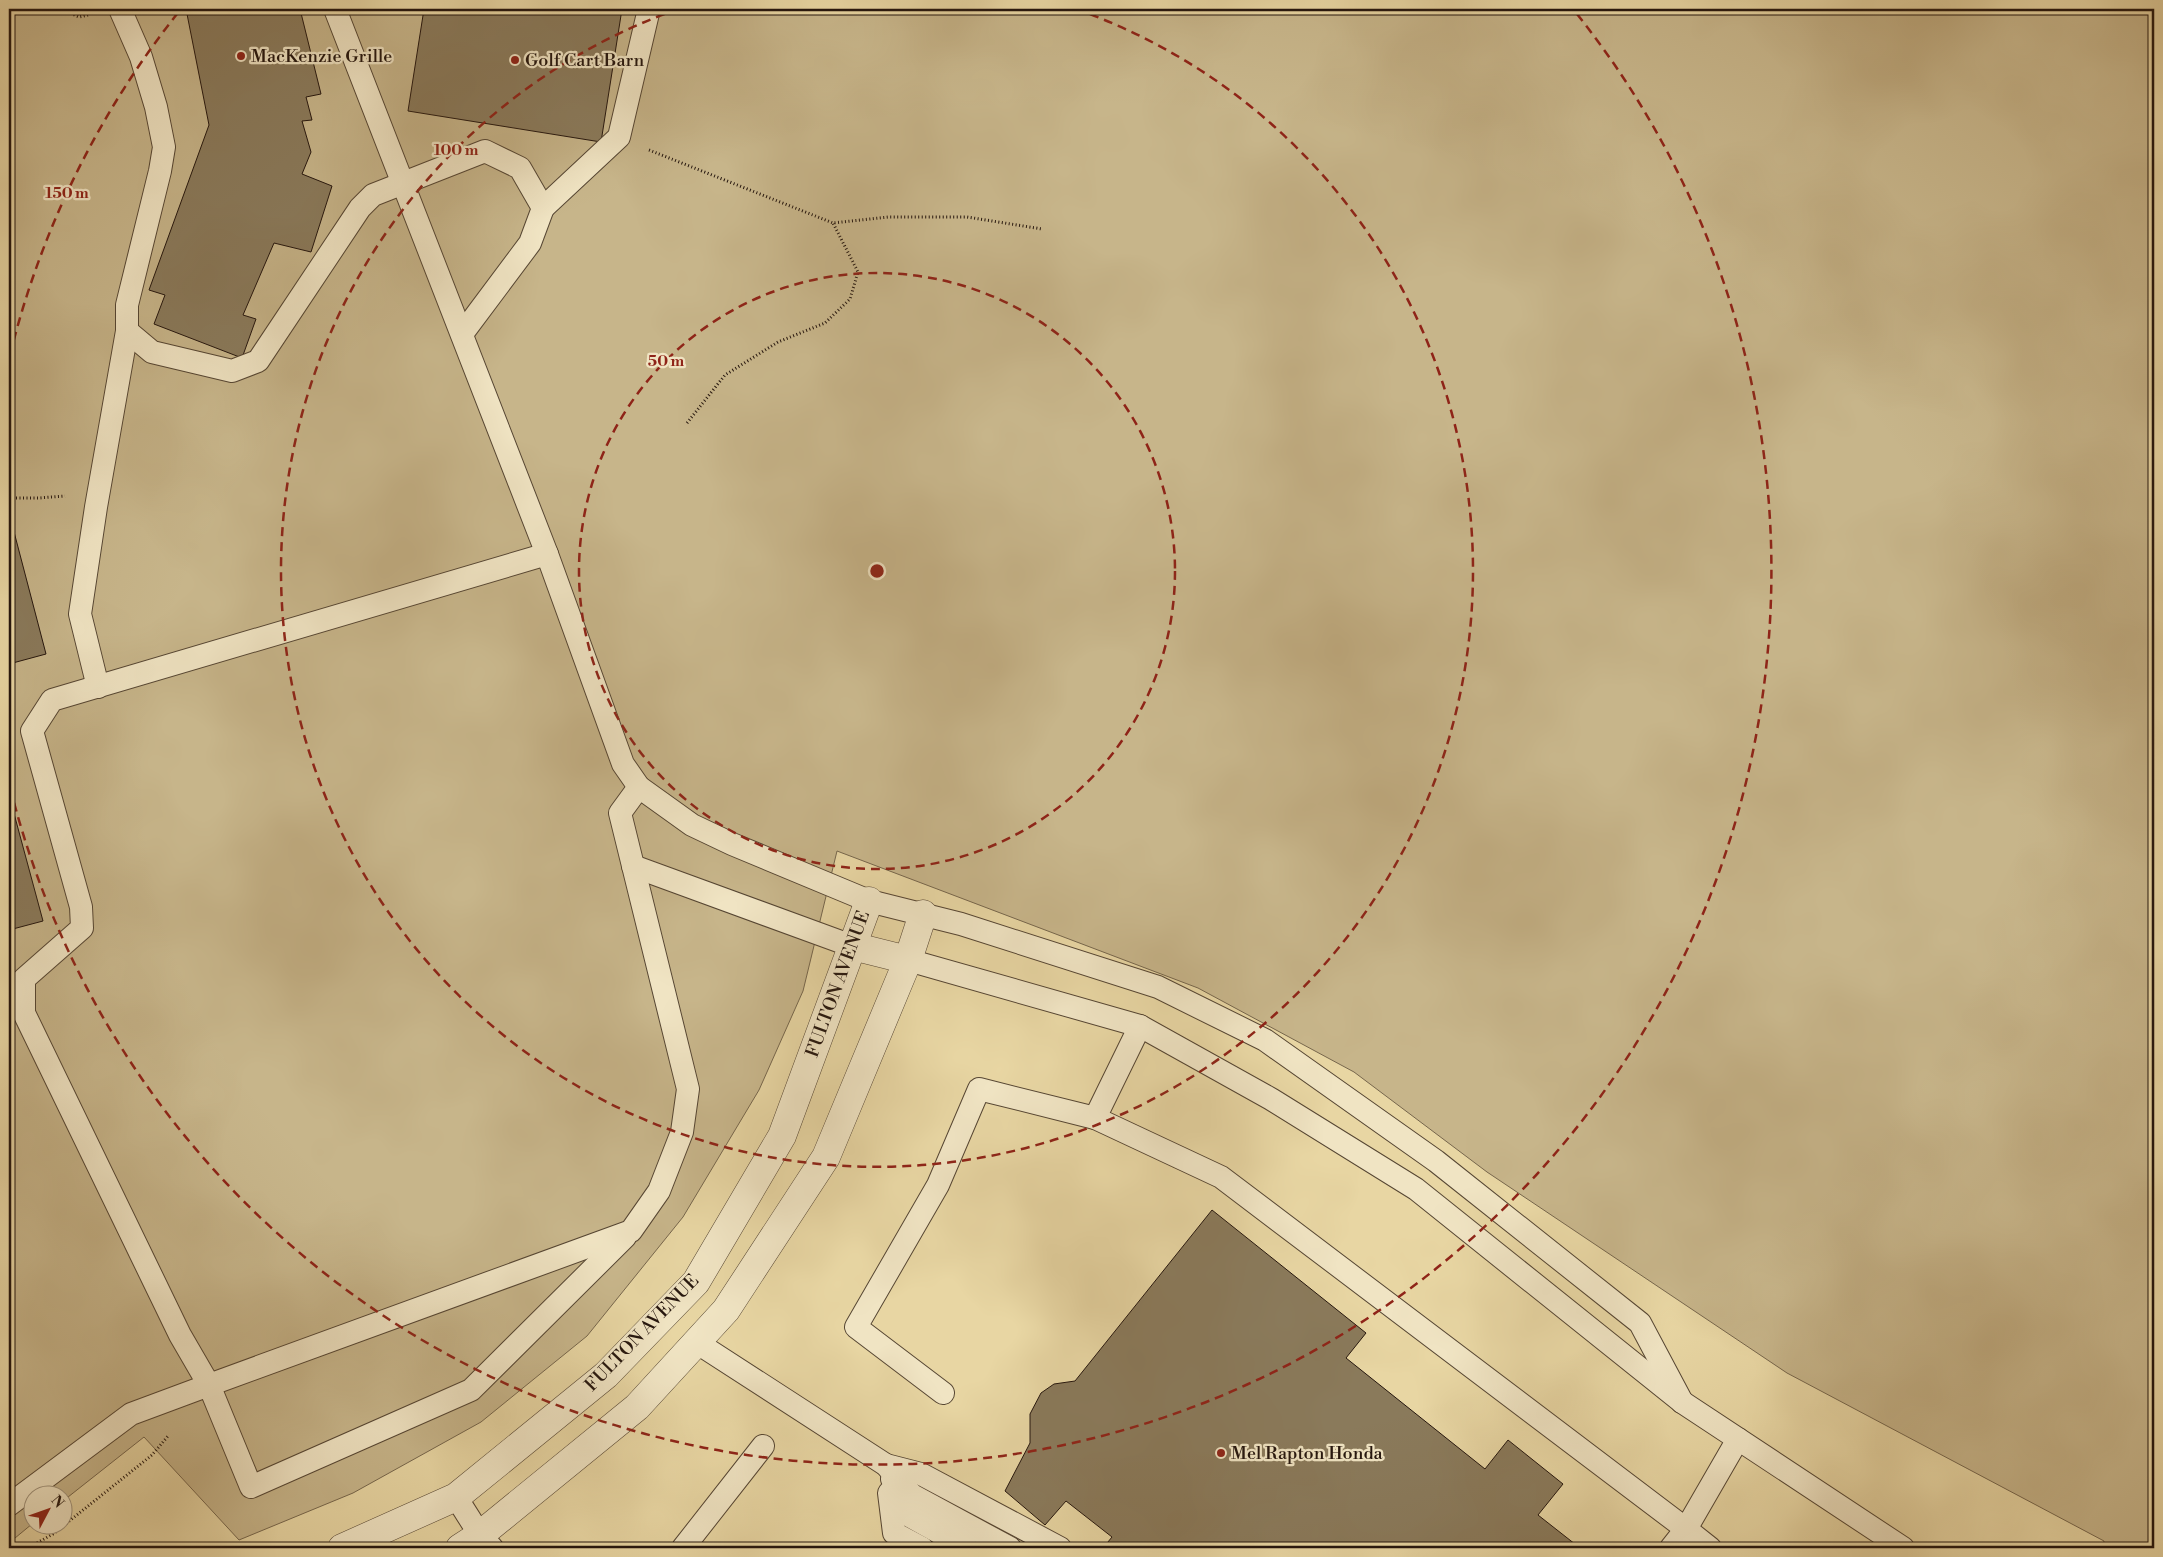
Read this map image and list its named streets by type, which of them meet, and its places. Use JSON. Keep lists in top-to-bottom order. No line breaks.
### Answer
{"streets":{"street":["FULTON AVENUE"]},"places":["MacKenzie Grille","Golf Cart Barn","Mel Rapton Honda"],"north":"top right","rings":["100 m","150 m","50 m"]}
